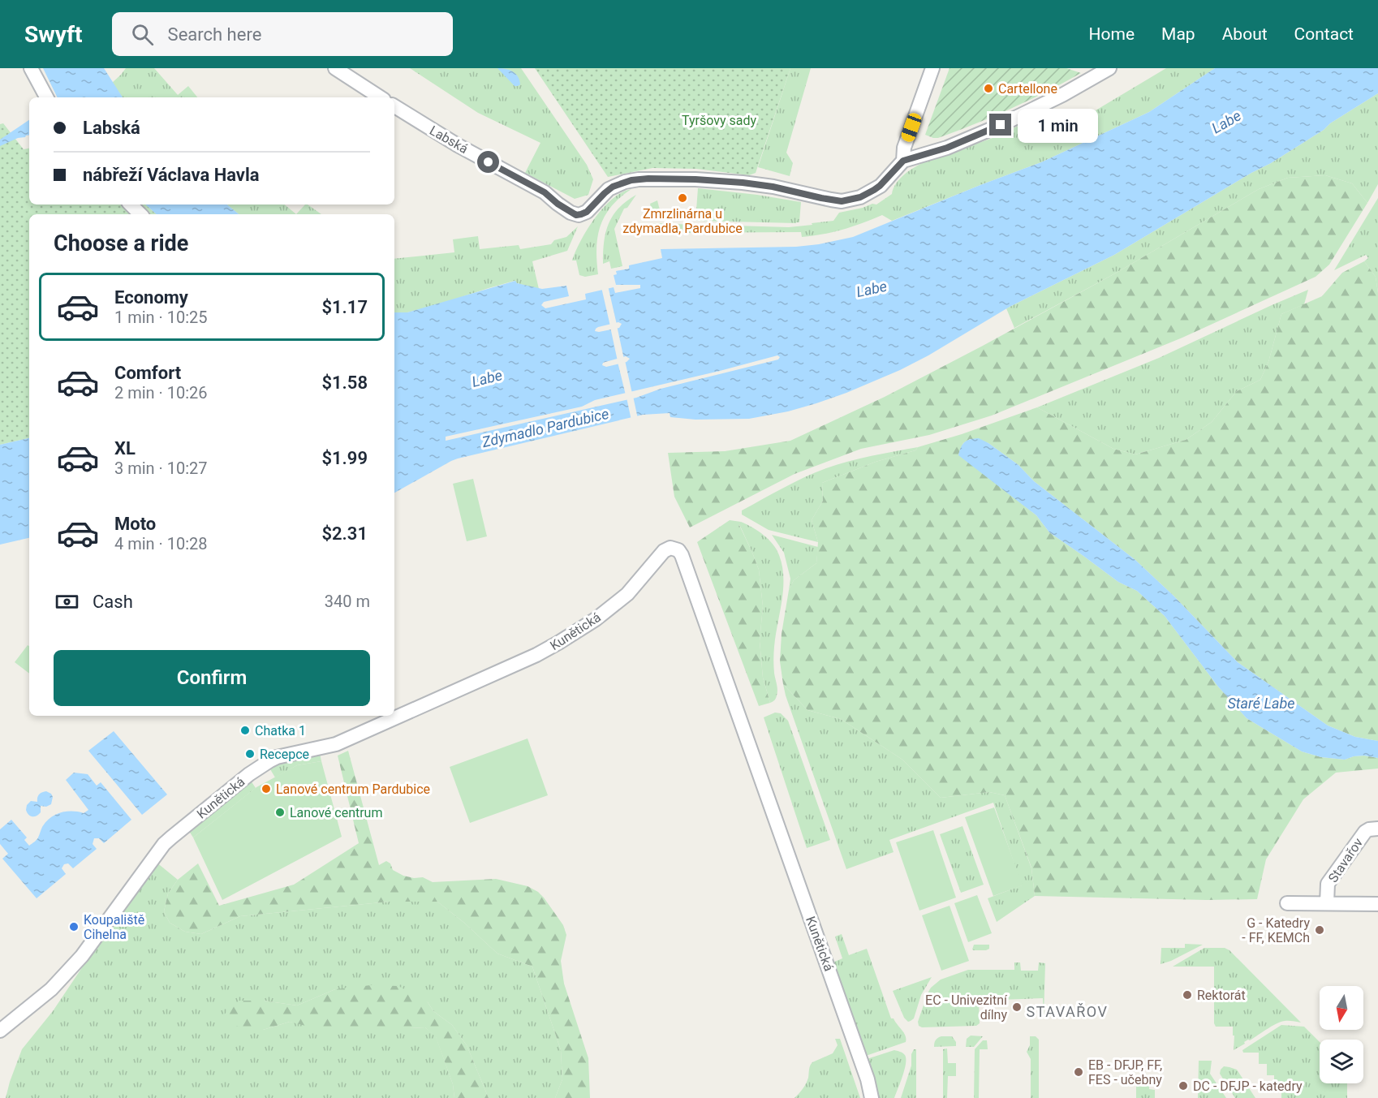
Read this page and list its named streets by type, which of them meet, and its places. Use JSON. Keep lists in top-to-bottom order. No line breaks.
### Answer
{"streets":{"street":["Labská","Kunětická","Stavařov"]},"districts":["STAVAŘOV"],"water":["Labe","Zdymadlo Pardubice","Staré Labe"],"parks":["Tyršovy sady"],"places":["Cartellone","Zmrzlinárna u zdymadla, Pardubice","Chatka 1","Recepce","Lanové centrum Pardubice","Lanové centrum","Koupaliště Cihelna","G - Katedry - FF, KEMCh","Rektorát","EC - Univezitní dílny","EB - DFJP, FF, FES - učebny","DC - DFJP - katedry"],"north":"bottom","page":{"header":"Swyft","search":"Search here","nav":["Home","Map","About","Contact"],"banner":["Labská","nábřeží Václava Havla"],"bubble":"1 min","heading":"Choose a ride","list":[{"name":"Economy","note":"1 min · 10:25","value":"$1.17"},{"name":"Comfort","note":"2 min · 10:26","value":"$1.58"},{"name":"XL","note":"3 min · 10:27","value":"$1.99"},{"name":"Moto","note":"4 min · 10:28","value":"$2.31"}],"pay":["Cash","340 m"],"buttons":"Confirm"}}
